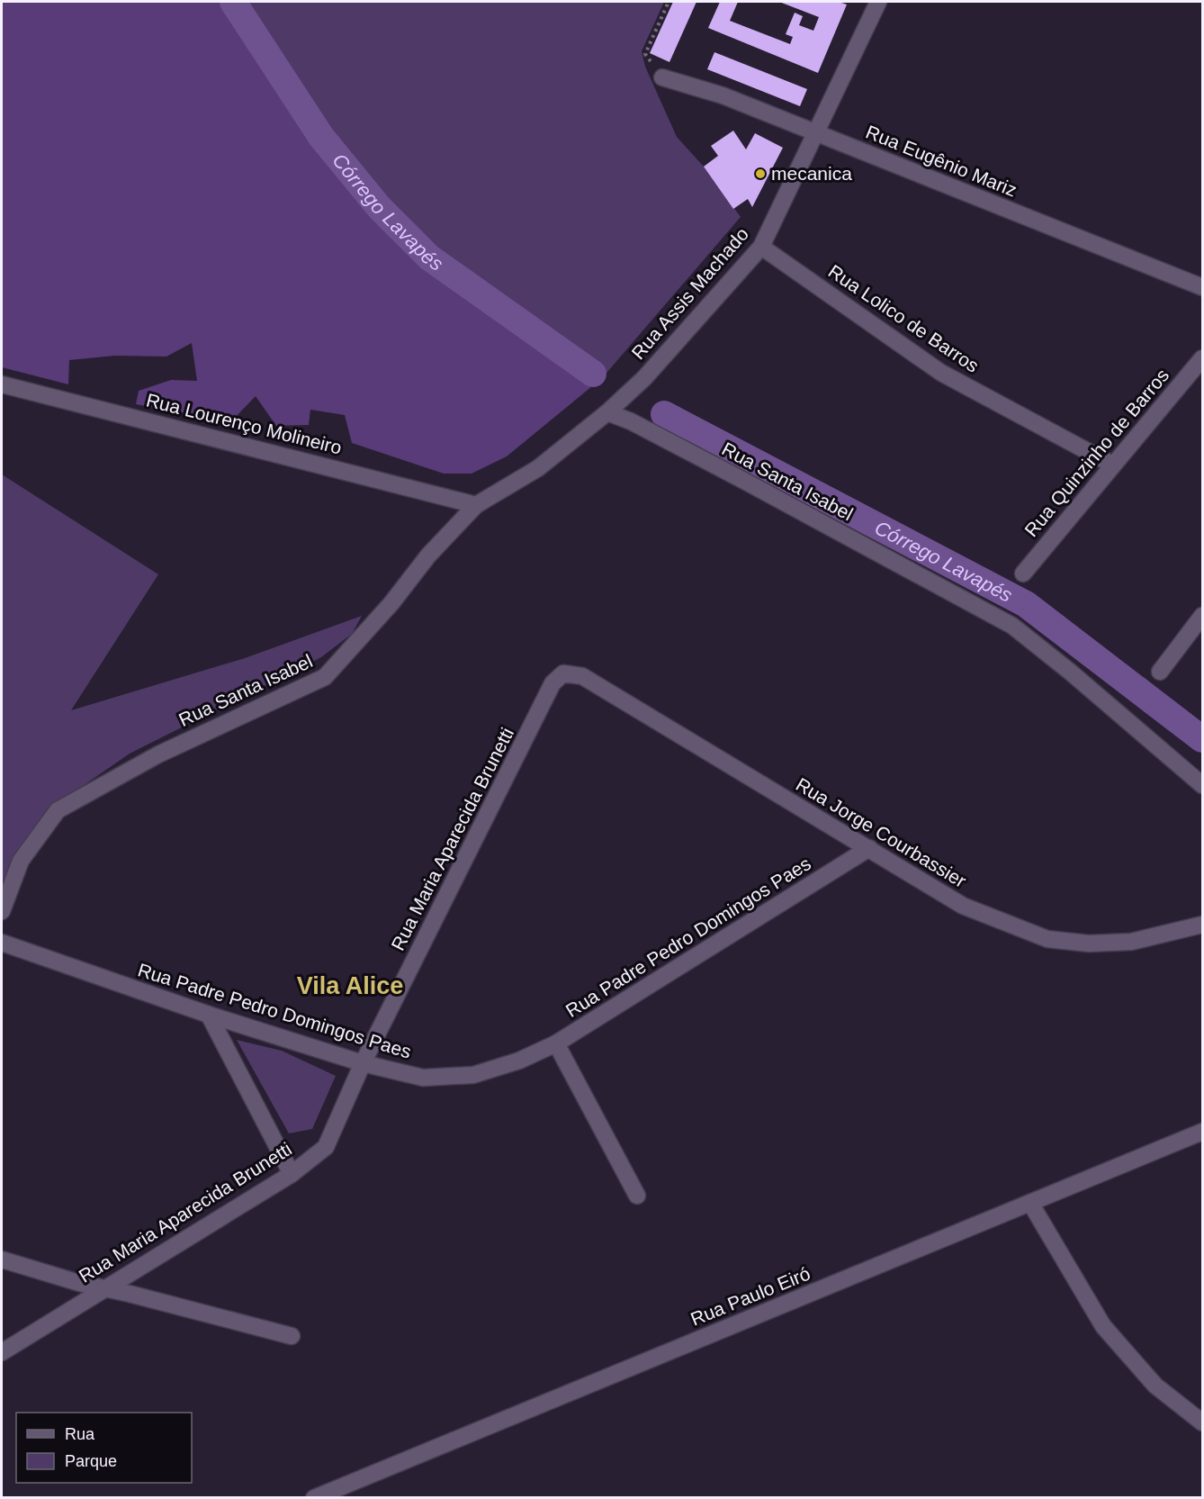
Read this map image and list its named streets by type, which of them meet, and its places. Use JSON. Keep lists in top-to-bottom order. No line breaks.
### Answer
{"streets":{"street":["Rua Eugênio Mariz","Rua Assis Machado","Rua Lolico de Barros","Rua Lourenço Molineiro","Rua Quinzinho de Barros","Rua Santa Isabel","Rua Jorge Courbassier","Rua Maria Aparecida Brunetti","Rua Padre Pedro Domingos Paes","Rua Paulo Eiró"]},"crossings":[["Rua Eugênio Mariz","Rua Assis Machado"],["Rua Assis Machado","Rua Lolico de Barros"],["Rua Assis Machado","Rua Santa Isabel"],["Rua Lolico de Barros","Rua Quinzinho de Barros"],["Rua Lourenço Molineiro","Rua Santa Isabel"],["Rua Jorge Courbassier","Rua Maria Aparecida Brunetti"],["Rua Jorge Courbassier","Rua Padre Pedro Domingos Paes"],["Rua Maria Aparecida Brunetti","Rua Padre Pedro Domingos Paes"]],"districts":["Vila Alice"],"water":["Córrego Lavapés"],"places":["mecanica"],"legend":["Rua","Parque"]}
